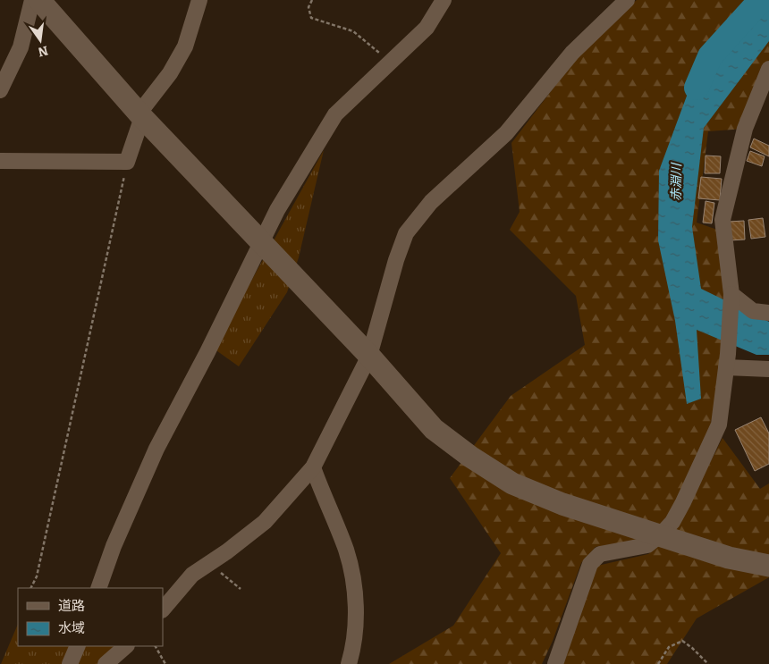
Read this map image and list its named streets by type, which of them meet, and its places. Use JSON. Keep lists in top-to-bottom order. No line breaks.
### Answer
{"water":["赤淵川"],"legend":["道路","水域"],"north":"bottom"}
